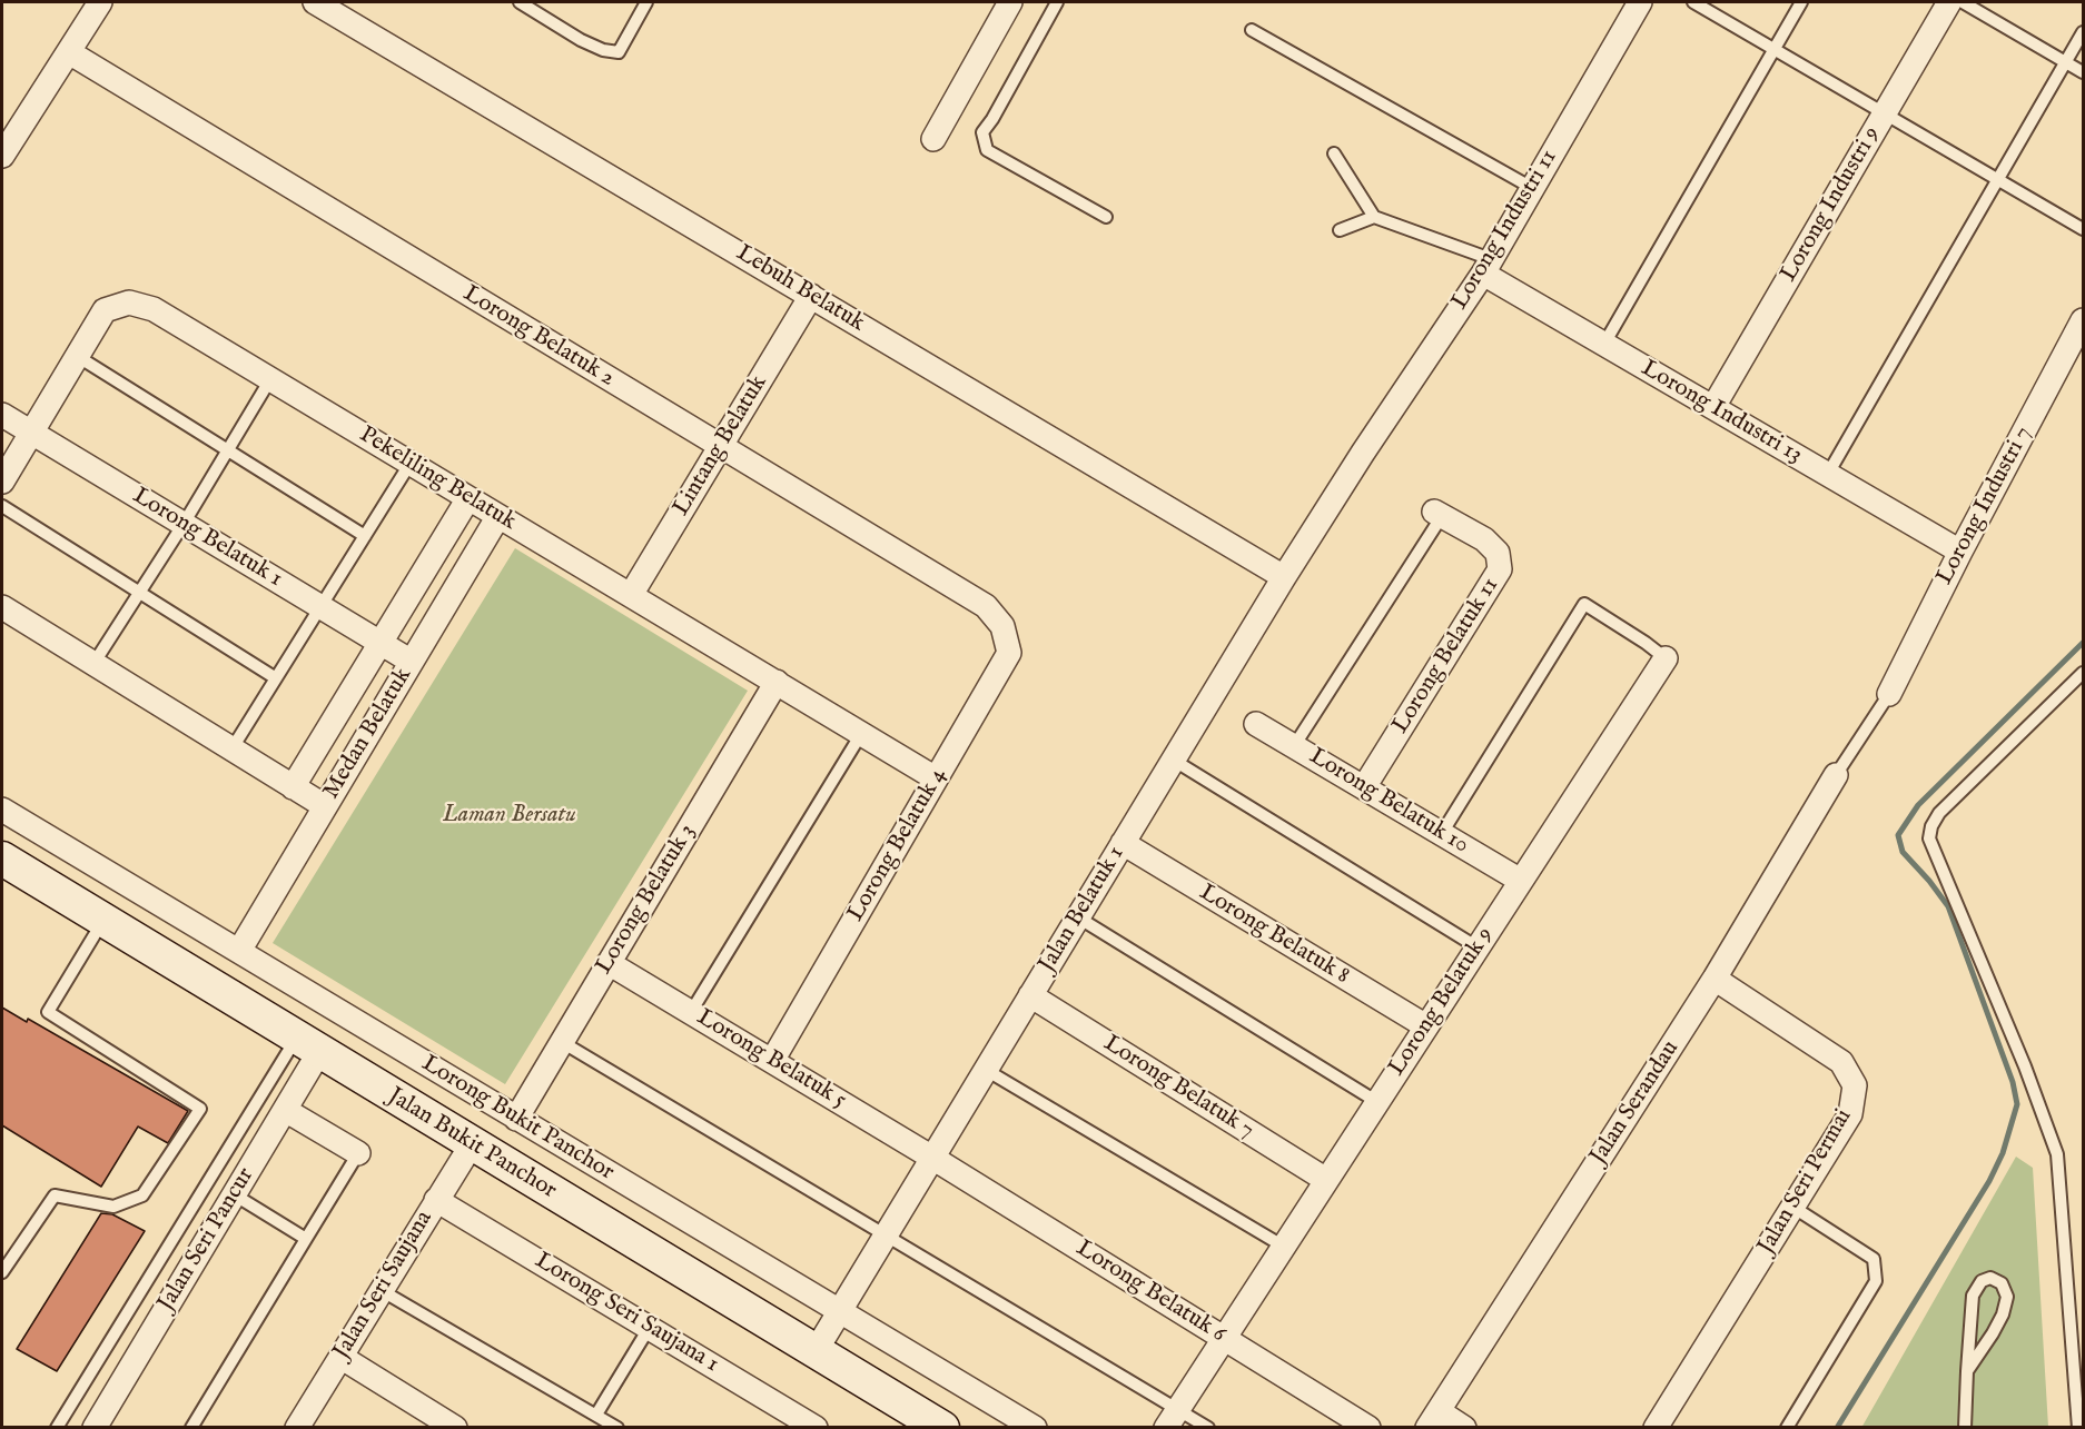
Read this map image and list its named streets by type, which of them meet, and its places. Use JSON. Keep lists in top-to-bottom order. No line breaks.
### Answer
{"streets":{"main road":["Jalan Bukit Panchor"],"street":["Lorong Industri 9","Lorong Industri 11","Lebuh Belatuk","Lorong Belatuk 2","Lorong Industri 13","Lintang Belatuk","Pekeliling Belatuk","Lorong Industri 7","Lorong Belatuk 1","Lorong Belatuk 11","Medan Belatuk","Lorong Belatuk 10","Lorong Belatuk 4","Lorong Belatuk 3","Jalan Belatuk 1","Lorong Belatuk 8","Lorong Belatuk 9","Lorong Belatuk 5","Lorong Belatuk 7","Jalan Serandau","Lorong Bukit Panchor","Jalan Seri Permai","Jalan Seri Pancur","Jalan Seri Saujana","Lorong Belatuk 6","Lorong Seri Saujana 1"]},"crossings":[["Lorong Industri 9","Lorong Industri 13"],["Lorong Industri 11","Lorong Industri 13"],["Lorong Industri 11","Jalan Belatuk 1"],["Lebuh Belatuk","Lintang Belatuk"],["Lebuh Belatuk","Jalan Belatuk 1"],["Lorong Belatuk 2","Lintang Belatuk"],["Lorong Belatuk 2","Lorong Belatuk 4"],["Lorong Industri 13","Lorong Industri 7"],["Lintang Belatuk","Pekeliling Belatuk"],["Pekeliling Belatuk","Lorong Belatuk 1"],["Pekeliling Belatuk","Medan Belatuk"],["Pekeliling Belatuk","Lorong Belatuk 4"],["Pekeliling Belatuk","Lorong Belatuk 3"],["Lorong Belatuk 1","Medan Belatuk"],["Lorong Belatuk 11","Lorong Belatuk 10"],["Medan Belatuk","Lorong Bukit Panchor"],["Lorong Belatuk 10","Lorong Belatuk 9"],["Lorong Belatuk 4","Lorong Belatuk 5"],["Lorong Belatuk 3","Lorong Belatuk 5"],["Lorong Belatuk 3","Lorong Bukit Panchor"],["Jalan Belatuk 1","Lorong Belatuk 8"],["Jalan Belatuk 1","Lorong Belatuk 5"],["Jalan Belatuk 1","Lorong Belatuk 7"],["Jalan Belatuk 1","Lorong Bukit Panchor"],["Jalan Belatuk 1","Jalan Bukit Panchor"],["Jalan Belatuk 1","Lorong Belatuk 6"],["Lorong Belatuk 8","Lorong Belatuk 9"],["Lorong Belatuk 9","Lorong Belatuk 7"],["Lorong Belatuk 9","Lorong Belatuk 6"],["Lorong Belatuk 5","Lorong Belatuk 6"],["Jalan Serandau","Jalan Seri Permai"],["Jalan Bukit Panchor","Jalan Seri Pancur"],["Jalan Bukit Panchor","Jalan Seri Saujana"],["Jalan Seri Saujana","Lorong Seri Saujana 1"]],"parks":["Laman Bersatu"]}
